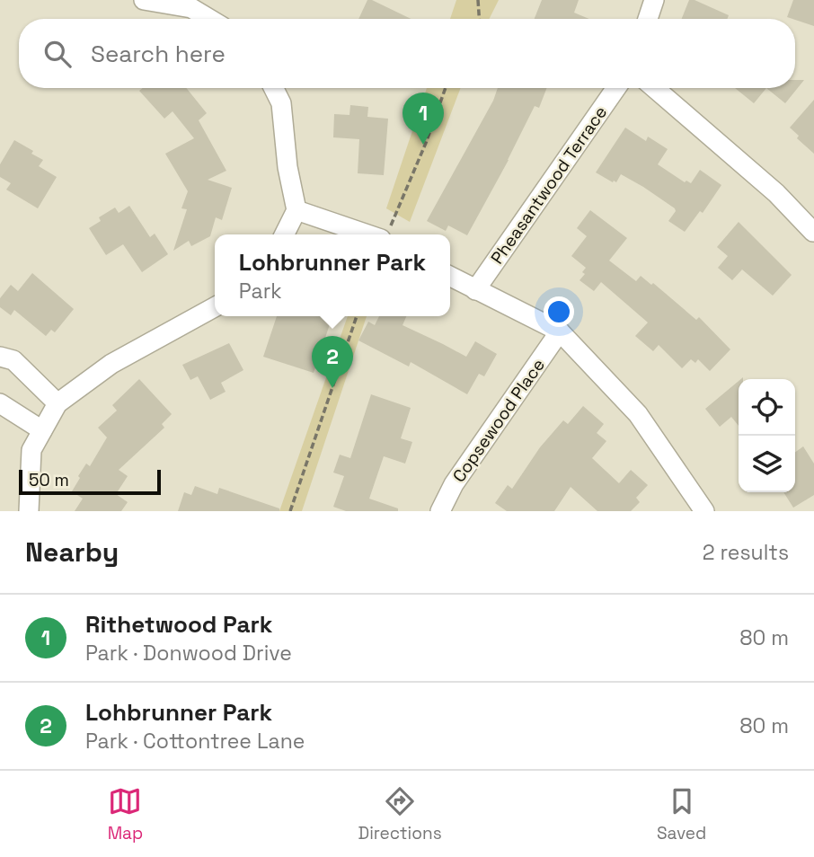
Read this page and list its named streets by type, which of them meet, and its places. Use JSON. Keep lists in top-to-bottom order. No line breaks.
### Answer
{"streets":{"street":["Pheasantwood Terrace","Copsewood Place"]},"scale_bar":"50 m","page":{"search":"Search here","pins":["1","2"],"popup":["Lohbrunner Park","Park"],"scale":"50 m","heading":["Nearby","2 results"],"list":[{"mark":"1","name":"Rithetwood Park","note":"Park · Donwood Drive","value":"80 m"},{"mark":"2","name":"Lohbrunner Park","note":"Park · Cottontree Lane","value":"80 m"}],"nav":["Map","Directions","Saved"]}}
